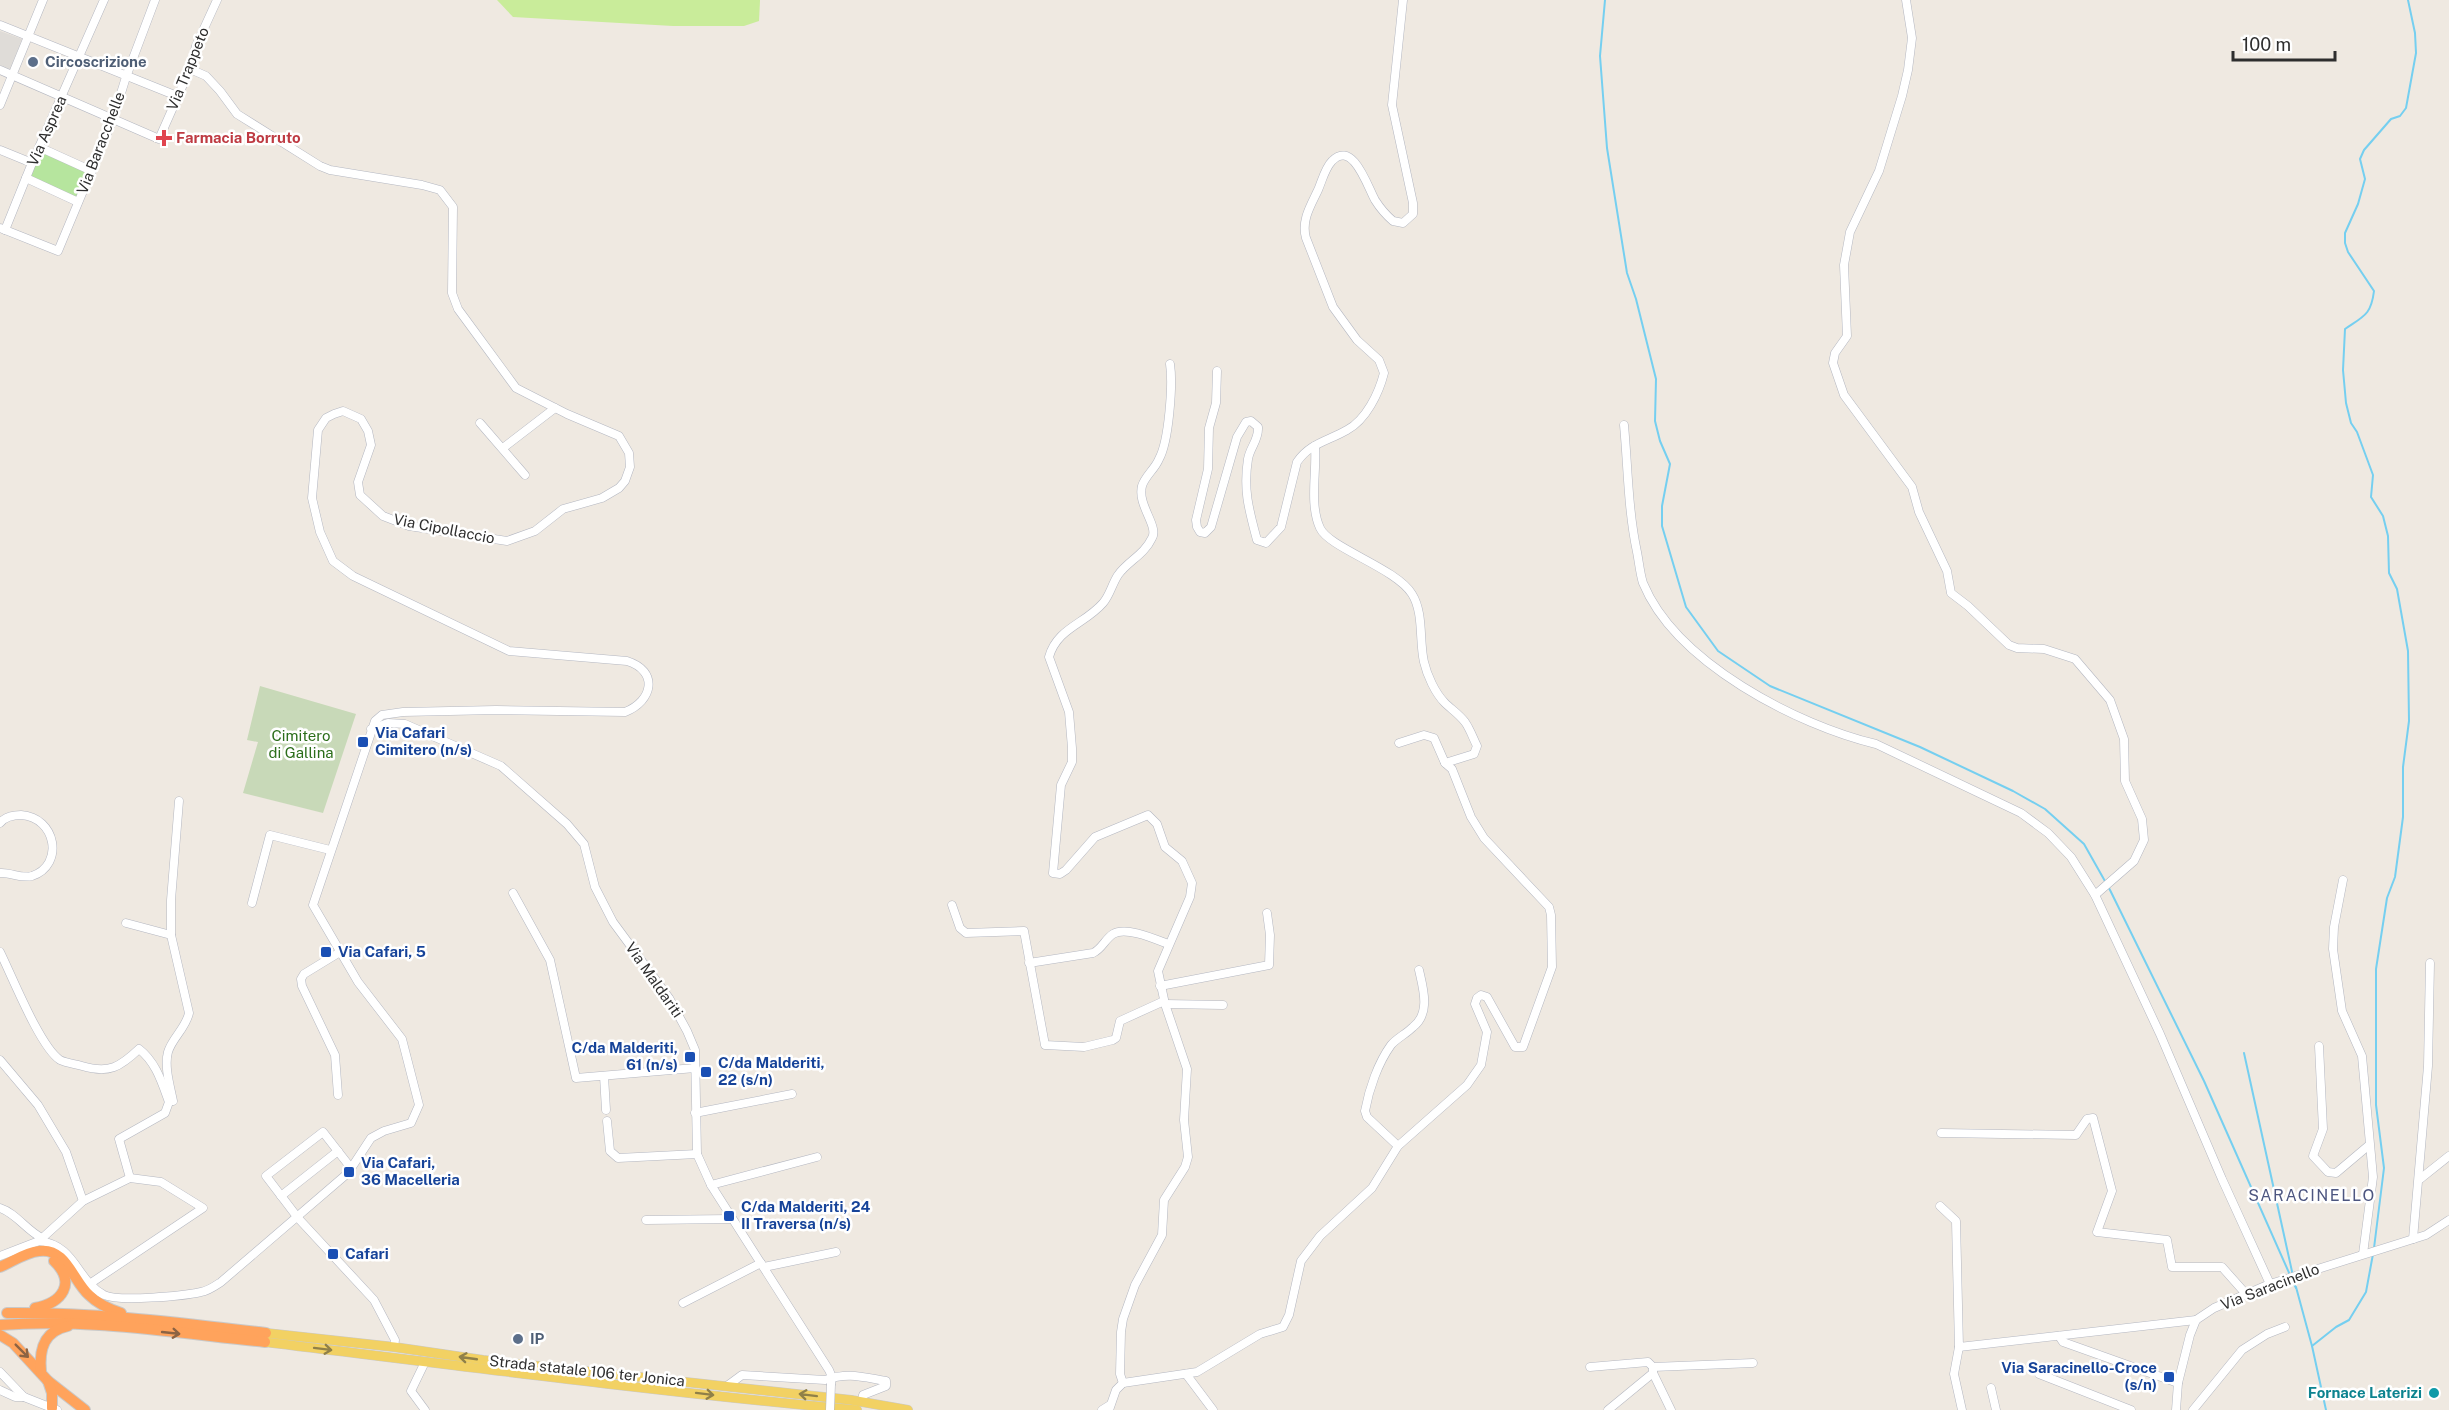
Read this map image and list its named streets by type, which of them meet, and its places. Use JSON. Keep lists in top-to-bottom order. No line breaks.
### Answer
{"streets":{"main road":["Strada statale 106 ter Jonica"],"street":["Via Trappeto","Via Asprea","Via Baracchelle","Via Cipollaccio","Via Maldariti","Via Saracinello"]},"crossings":[["Via Trappeto","Via Baracchelle"],["Via Trappeto","Via Cipollaccio"],["Via Asprea","Via Baracchelle"],["Via Cipollaccio","Via Maldariti"]],"districts":["SARACINELLO"],"parks":["Cimitero di Gallina"],"places":{"other":["Circoscrizione","IP","Fornace Laterizi"],"health":["Farmacia Borruto"],"transit":["Via Cafari Cimitero (n/s)","Via Cafari, 5","C/da Malderiti, 61 (n/s)","C/da Malderiti, 22 (s/n)","Via Cafari, 36 Macelleria","C/da Malderiti, 24 II Traversa (n/s)","Cafari","Via Saracinello-Croce (s/n)"]},"scale_bar":"100 m"}
